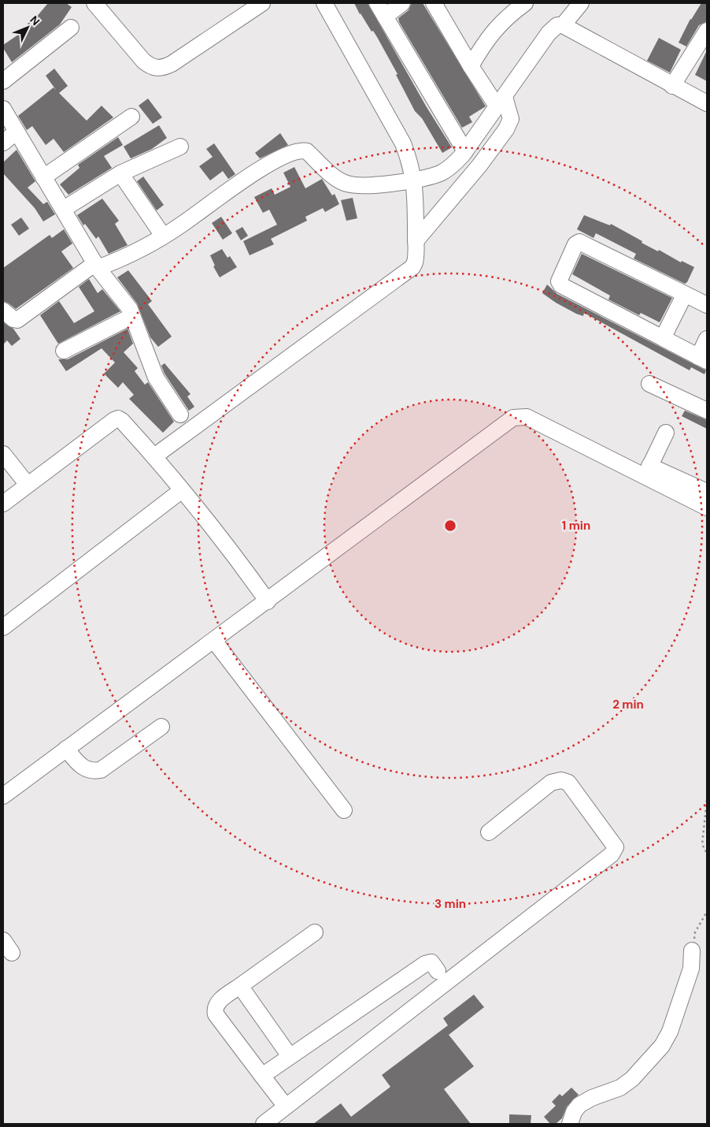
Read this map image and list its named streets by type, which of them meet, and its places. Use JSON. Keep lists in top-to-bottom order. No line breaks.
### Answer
{"north":"top right","rings":["1 min","2 min","3 min"]}
